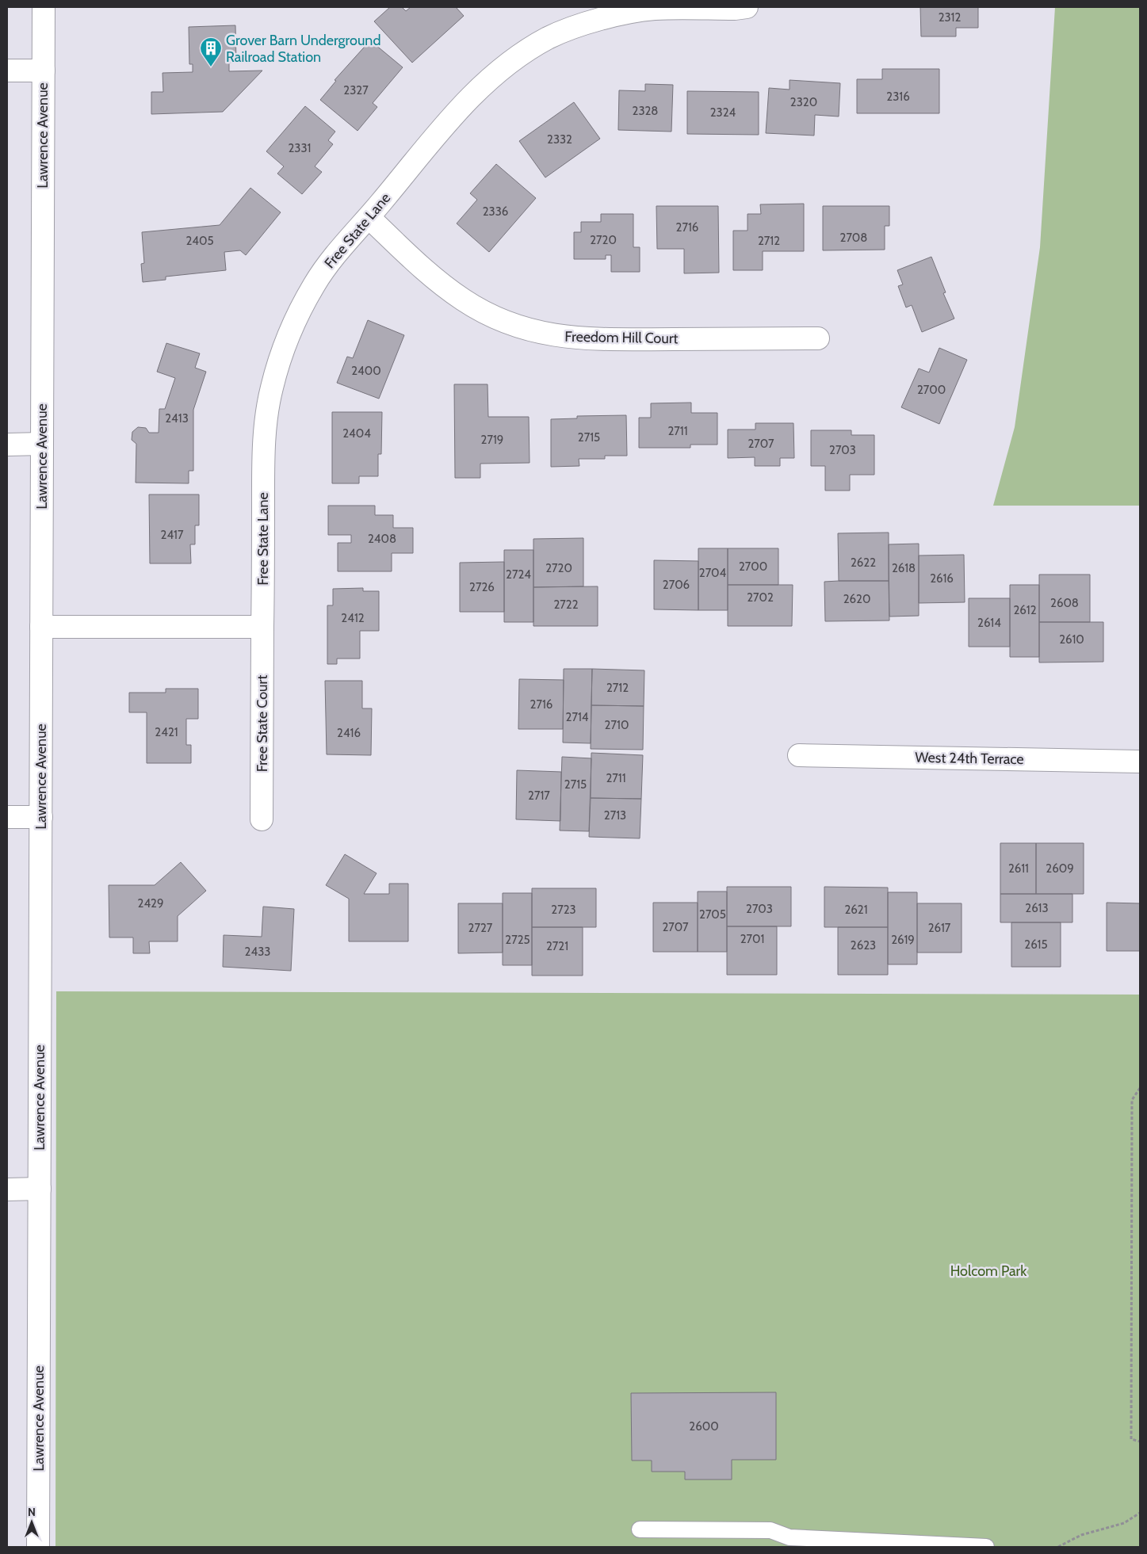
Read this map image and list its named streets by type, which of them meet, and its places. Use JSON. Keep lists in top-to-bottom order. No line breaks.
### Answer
{"streets":{"street":["Lawrence Avenue","Free State Lane","Freedom Hill Court","Free State Court","West 24th Terrace"]},"crossings":[["Free State Lane","Freedom Hill Court"],["Free State Lane","Free State Court"]],"parks":["Holcom Park"],"places":{"building":["Grover Barn Underground Railroad Station"]},"house_numbers":["2312","2327","2316","2320","2328","2324","2332","2331","2336","2716","2708","2720","2405","2712","2400","2700","2413","2711","2404","2715","2719","2707","2703","2417","2408","2622","2700","2720","2618","2704","2724","2616","2706","2726","2702","2620","2608","2722","2612","2412","2614","2610","2712","2716","2714","2710","2421","2416","2711","2715","2717","2713","2611","2609","2429","2613","2703","2723","2621","2705","2707","2727","2617","2701","2725","2619","2615","2623","2721","2433","2600"],"north":"top"}
